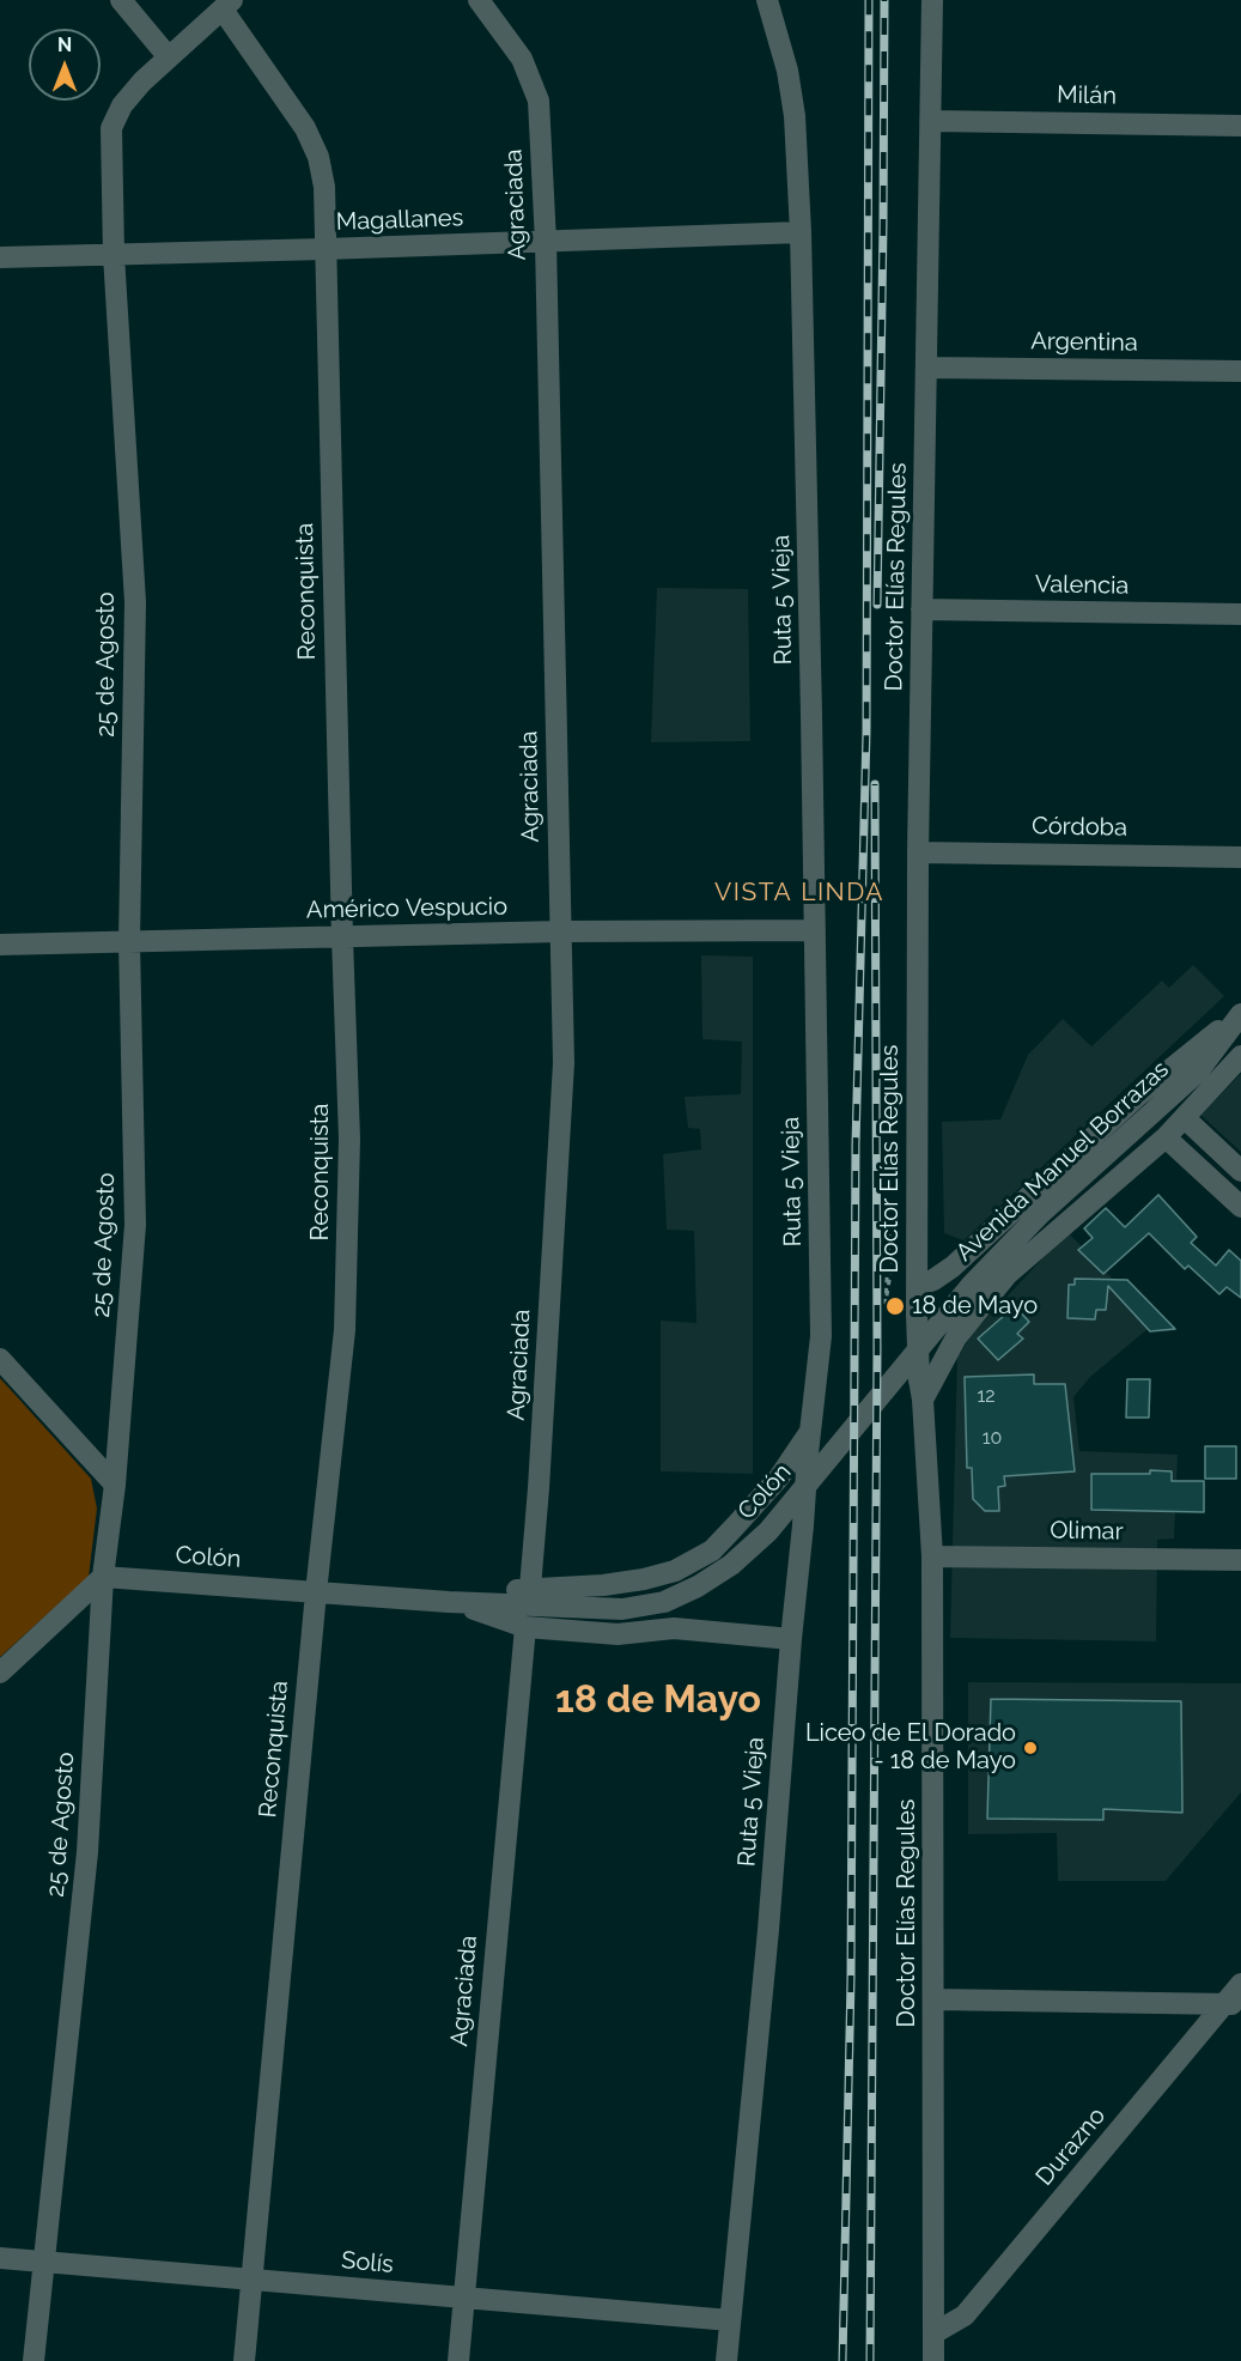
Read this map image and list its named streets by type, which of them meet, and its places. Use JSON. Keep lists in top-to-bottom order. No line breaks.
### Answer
{"streets":{"street":["Milán","Agraciada","Magallanes","Argentina","Doctor Elías Regules","Valencia","Reconquista","Ruta 5 Vieja","25 de Agosto","Córdoba","Américo Vespucio","Avenida Manuel Borrazas","Colón","Olimar","Durazno","Solís"]},"crossings":[["Milán","Doctor Elías Regules"],["Agraciada","Magallanes"],["Agraciada","Américo Vespucio"],["Agraciada","Colón"],["Agraciada","Solís"],["Magallanes","Reconquista"],["Magallanes","Ruta 5 Vieja"],["Magallanes","25 de Agosto"],["Argentina","Doctor Elías Regules"],["Doctor Elías Regules","Valencia"],["Doctor Elías Regules","Córdoba"],["Doctor Elías Regules","Avenida Manuel Borrazas"],["Doctor Elías Regules","Olimar"],["Doctor Elías Regules","Durazno"],["Reconquista","Américo Vespucio"],["Reconquista","Colón"],["Reconquista","Solís"],["Ruta 5 Vieja","Américo Vespucio"],["Ruta 5 Vieja","Colón"],["Ruta 5 Vieja","Solís"],["25 de Agosto","Américo Vespucio"],["25 de Agosto","Colón"],["25 de Agosto","Solís"],["Avenida Manuel Borrazas","Colón"]],"districts":["VISTA LINDA","18 de Mayo"],"places":["18 de Mayo","Liceo de El Dorado - 18 de Mayo"],"house_numbers":["12","10"],"north":"top"}
